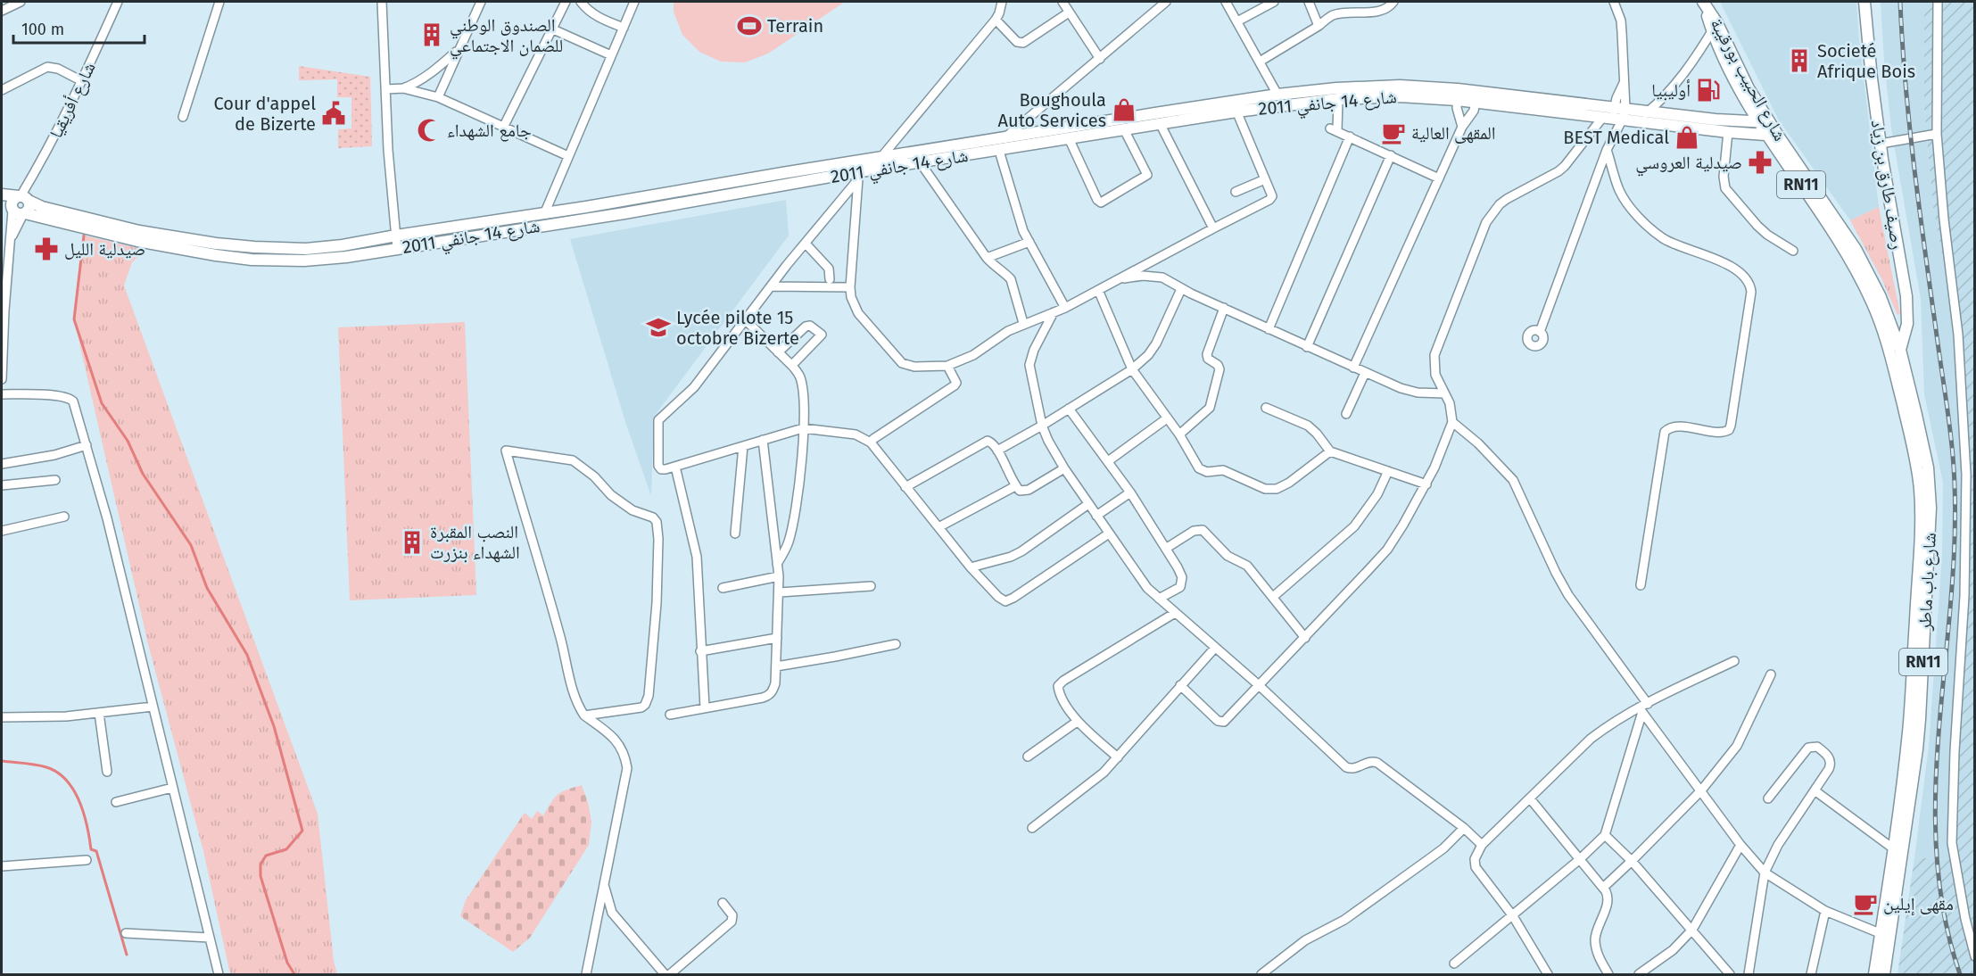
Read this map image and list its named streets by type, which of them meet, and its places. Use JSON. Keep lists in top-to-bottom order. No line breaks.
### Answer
{"streets":{"main road":["شارع الحبيب بورقيبة","شارع 14 جانفي 2011","RN11","رصيف طارق بن زياد","شارع باب ماطر"],"street":["شارع أفريقيا"]},"crossings":[["شارع الحبيب بورقيبة","شارع 14 جانفي 2011"],["شارع الحبيب بورقيبة","رصيف طارق بن زياد"],["شارع الحبيب بورقيبة","شارع باب ماطر"],["شارع أفريقيا","شارع 14 جانفي 2011"],["رصيف طارق بن زياد","شارع باب ماطر"]],"places":{"sports":["Terrain"],"building":["الصندوق الوطني للضمان الاجتماعي","Societé Afrique Bois","النصب المقبرة الشهداء بنزرت"],"fuel station":["أوليبيا"],"shop":["Boughoula Auto Services","BEST Medical"],"public building":["Cour d'appel de Bizerte"],"mosque":["جامع الشهداء"],"cafe":["المقهى العالية","مقهى إيلين"],"pharmacy":["صيدلية العروسي","صيدلية الليل"],"school or university":["Lycée pilote 15 octobre Bizerte"]},"scale_bar":"100 m"}
